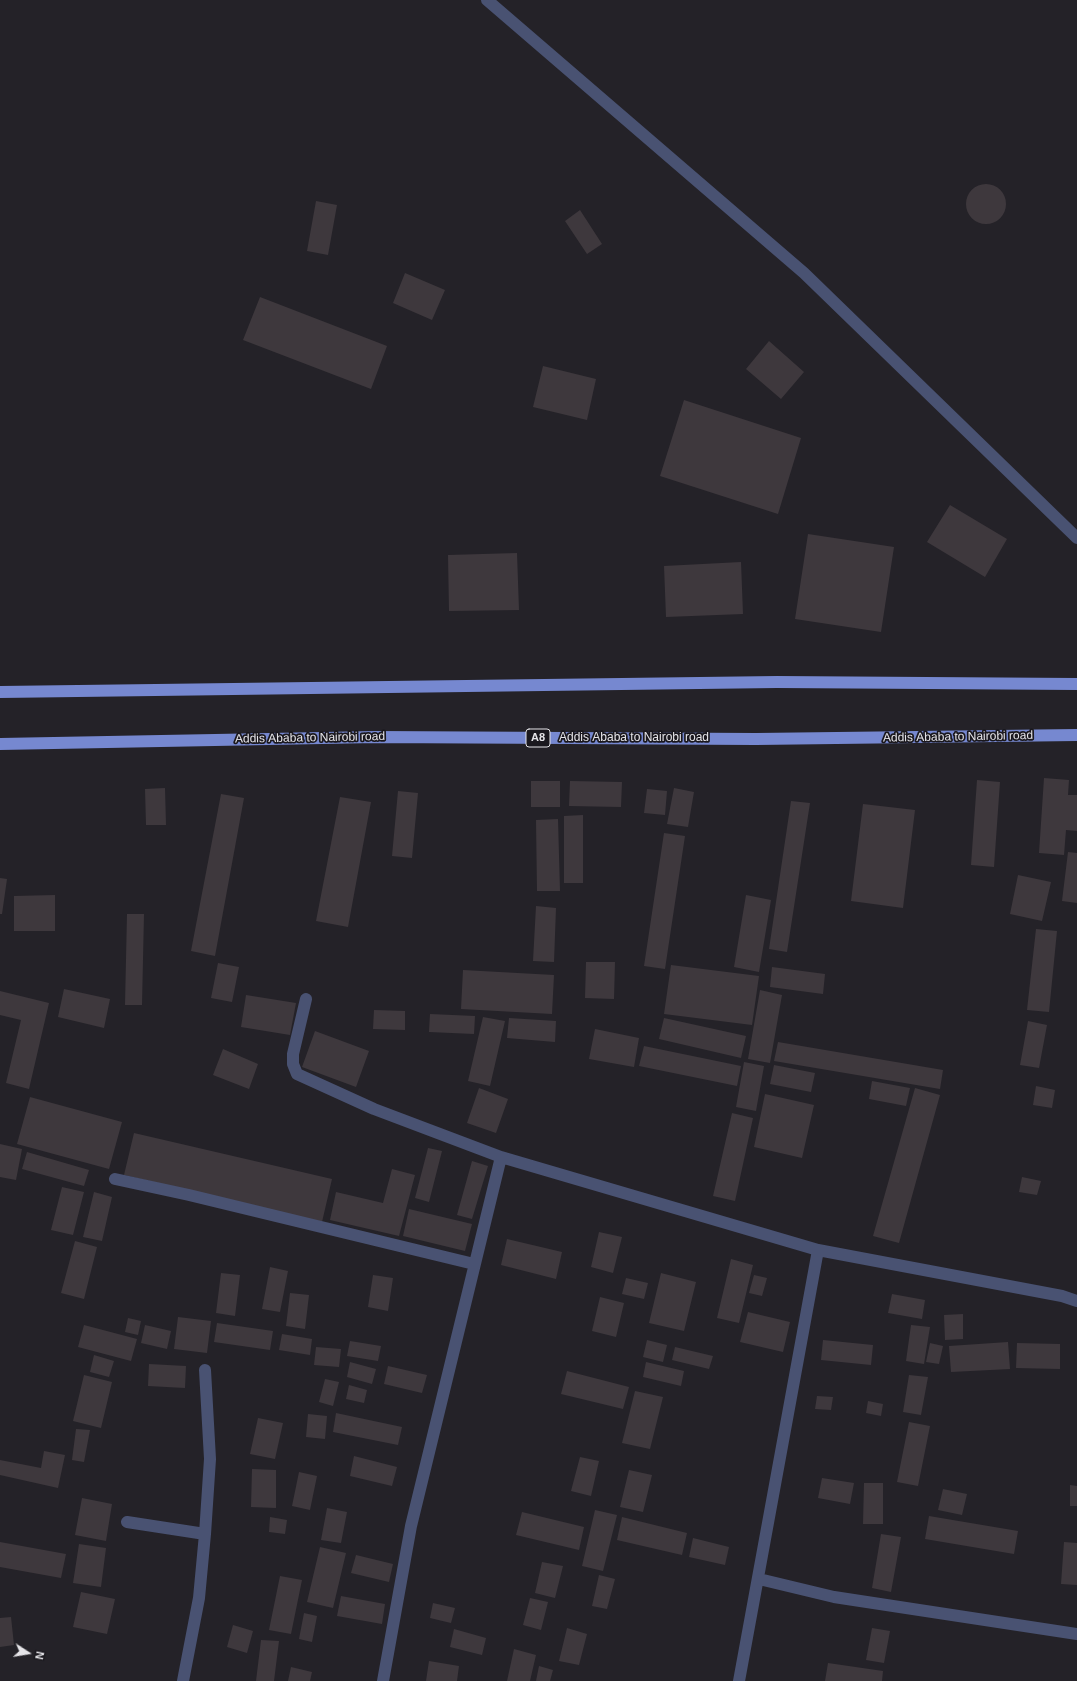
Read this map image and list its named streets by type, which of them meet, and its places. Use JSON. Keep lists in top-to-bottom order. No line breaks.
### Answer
{"streets":{"highway":["Addis Ababa to Nairobi road","A8"]},"north":"right"}
